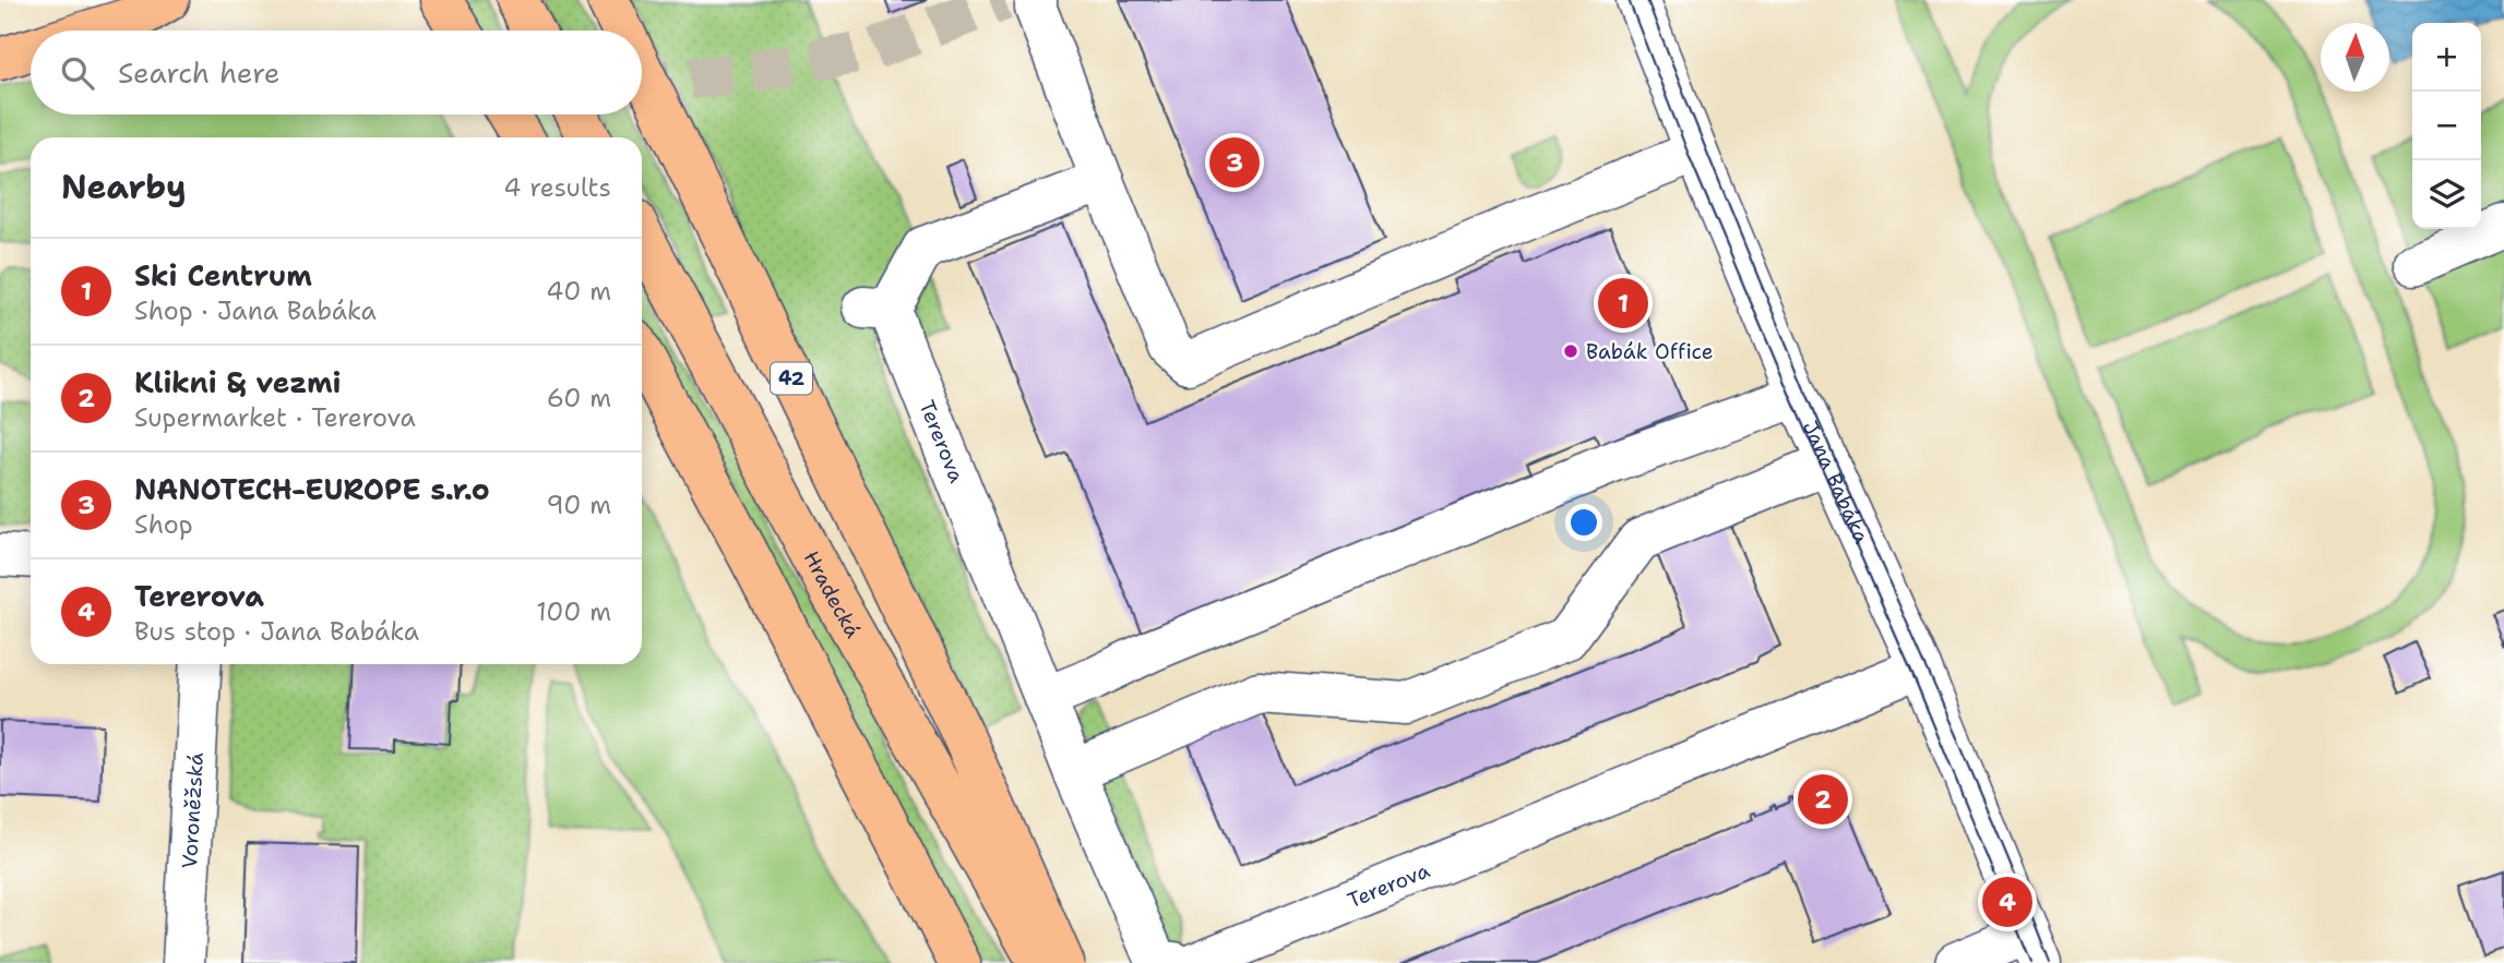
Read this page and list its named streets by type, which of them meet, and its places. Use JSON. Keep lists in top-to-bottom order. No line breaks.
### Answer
{"streets":{"main road":["42","Hradecká"],"street":["Tererova","Jana Babáka","Voroněžská"]},"crossings":[["Tererova","Jana Babáka"]],"places":["Babák Office"],"north":"top","page":{"map_buttons":["+","−"],"search":"Search here","pins":["3","1","2","4"],"heading":["Nearby","4 results"],"list":[{"mark":"1","name":"Ski Centrum","note":"Shop · Jana Babáka","value":"40 m"},{"mark":"2","name":"Klikni & vezmi","note":"Supermarket · Tererova","value":"60 m"},{"mark":"3","name":"NANOTECH-EUROPE s.r.o","note":"Shop","value":"90 m"},{"mark":"4","name":"Tererova","note":"Bus stop · Jana Babáka","value":"100 m"}]}}
